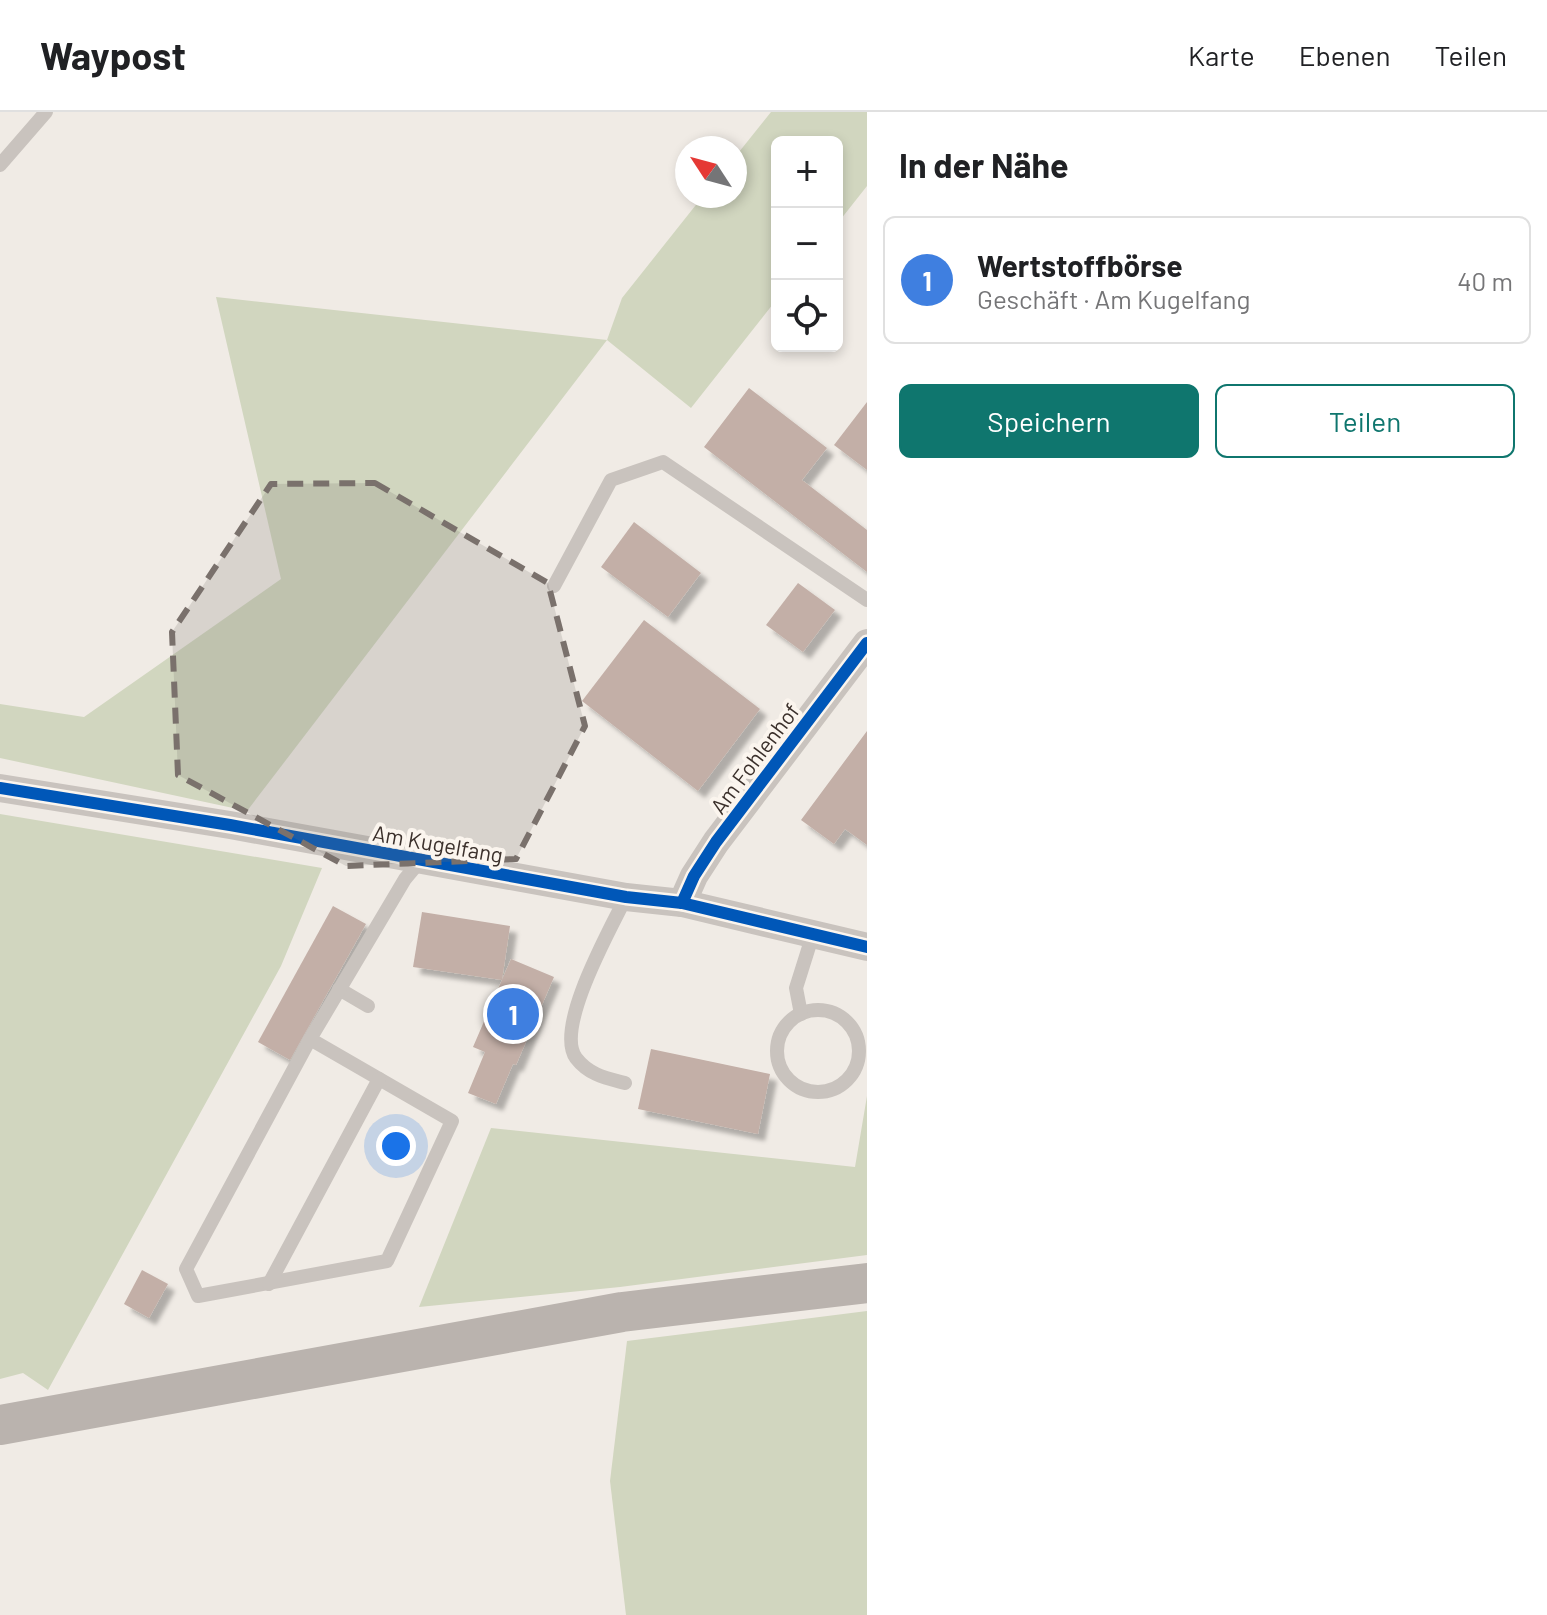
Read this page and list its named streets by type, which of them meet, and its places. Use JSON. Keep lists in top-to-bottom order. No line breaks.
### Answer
{"streets":{"street":["Am Fohlenhof","Am Kugelfang"]},"crossings":[["Am Fohlenhof","Am Kugelfang"]],"north":"top left","page":{"header":"Waypost","nav":["Karte","Ebenen","Teilen"],"heading":"In der Nähe","map_buttons":["+","−"],"list":[{"mark":"1","name":"Wertstoffbörse","note":"Geschäft · Am Kugelfang","value":"40 m"}],"buttons":["Speichern","Teilen"],"pins":"1"}}
